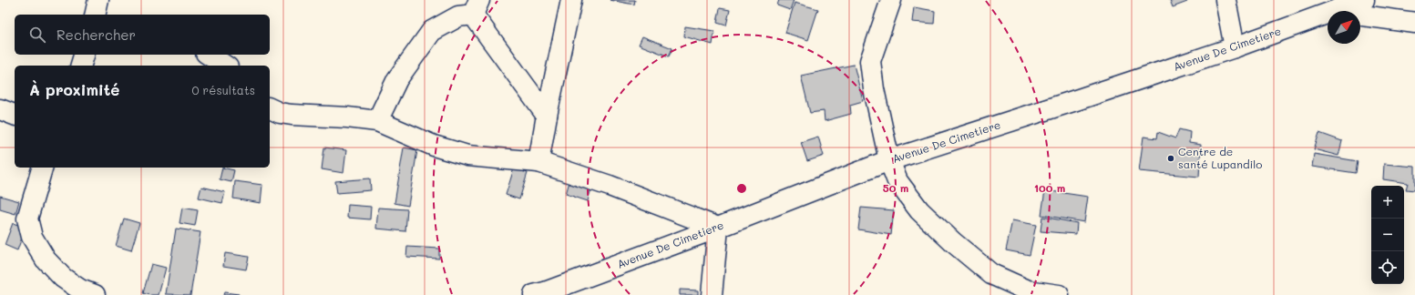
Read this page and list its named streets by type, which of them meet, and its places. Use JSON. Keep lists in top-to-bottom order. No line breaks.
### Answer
{"streets":{"street":["Avenue De Cimetiere"]},"places":["Centre de santé Lupandilo"],"north":"top right","page":{"search":"Rechercher","heading":["À proximité","0 résultats"],"map_buttons":["+","−"]},"rings":["50 m","100 m"]}
